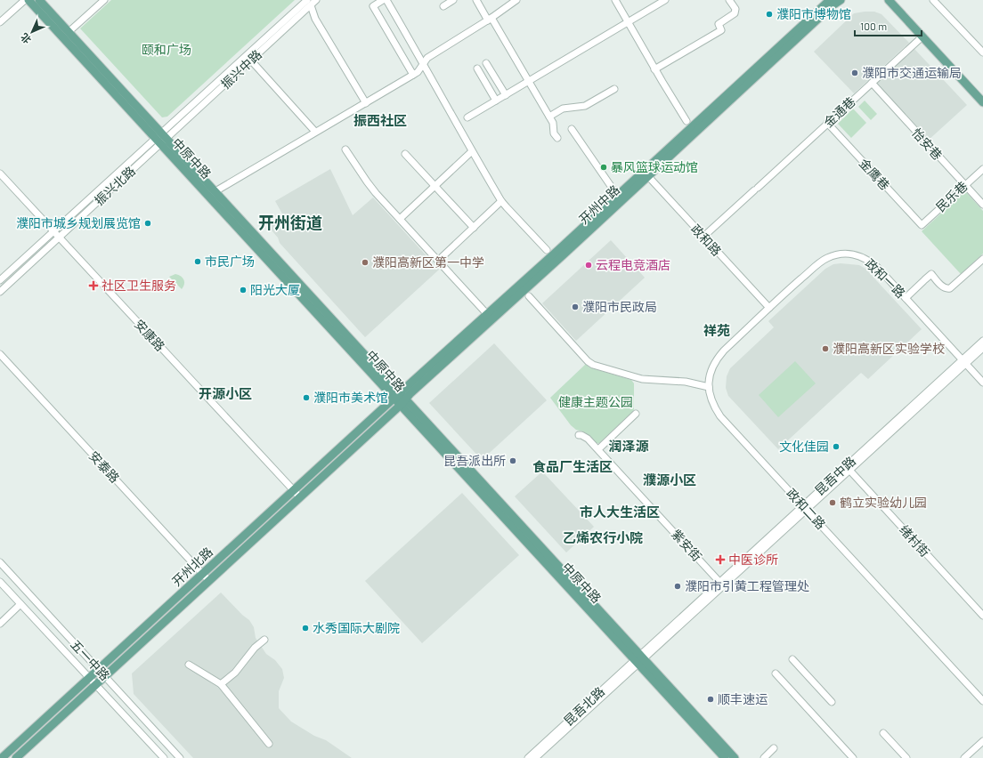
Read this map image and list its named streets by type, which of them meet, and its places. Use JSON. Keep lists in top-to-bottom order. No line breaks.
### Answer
{"streets":{"main road":["中原中路","开州中路","开州北路"],"street":["振兴中路","金通巷","怡安巷","金鹰巷","振兴北路","民乐巷","政和路","政和一路","安康路","安泰路","昆吾中路","政和二路","绪村街","紫安街","五一中路","昆吾北路"]},"crossings":[["振兴中路","中原中路"],["振兴中路","振兴北路"],["金通巷","怡安巷"],["金通巷","金鹰巷"],["金通巷","政和路"],["怡安巷","民乐巷"],["中原中路","振兴北路"],["中原中路","开州中路"],["中原中路","昆吾中路"],["中原中路","开州北路"],["中原中路","昆吾北路"],["金鹰巷","民乐巷"],["振兴北路","安康路"],["开州中路","政和路"],["开州中路","开州北路"],["政和路","政和一路"],["政和路","政和二路"],["政和一路","昆吾中路"],["政和一路","政和二路"],["安康路","开州北路"],["安泰路","开州北路"],["昆吾中路","政和二路"],["昆吾中路","绪村街"],["昆吾中路","紫安街"],["昆吾中路","昆吾北路"],["开州北路","五一中路"]],"districts":["振西社区","开州街道","祥苑","开源小区","润泽源","食品厂生活区","濮源小区","市人大生活区","乙烯农行小院"],"parks":["颐和广场","健康主题公园"],"places":{"other":["濮阳市博物馆","濮阳市交通运输局","暴风篮球运动馆","濮阳市城乡规划展览馆","市民广场","濮阳高新区第一中学","云程电竞酒店","阳光大厦","濮阳市民政局","濮阳高新区实验学校","濮阳市美术馆","文化佳园","昆吾派出所","鹤立实验幼儿园","濮阳市引黄工程管理处","水秀国际大剧院","顺丰速运"],"health":["社区卫生服务","中医诊所"]},"scale_bar":"100 m","north":"bottom left"}
